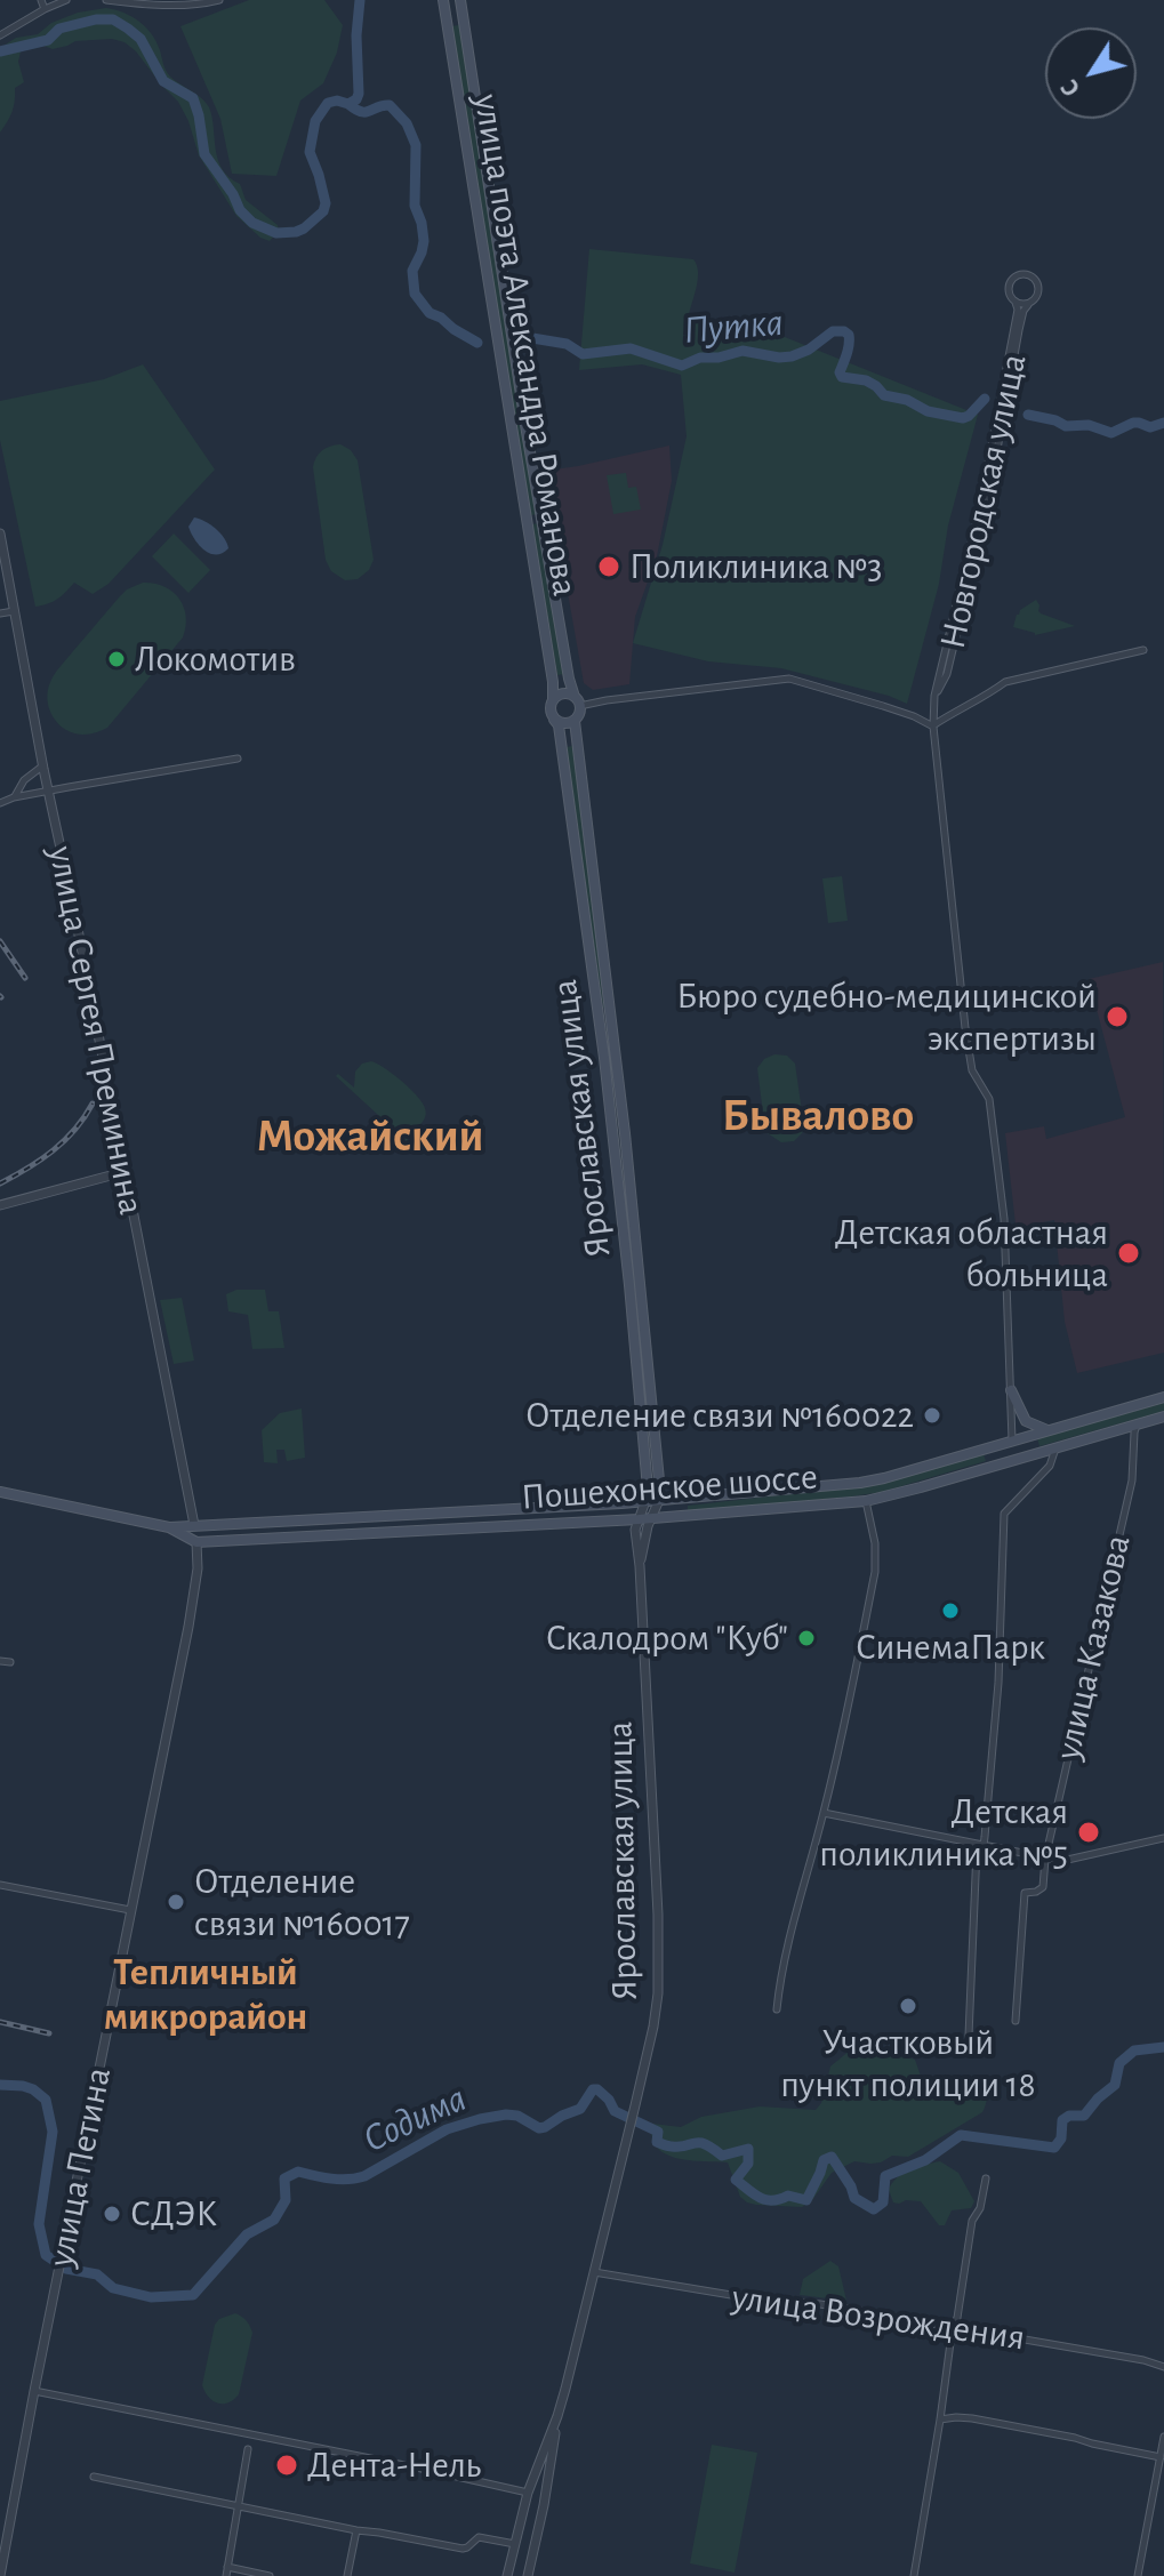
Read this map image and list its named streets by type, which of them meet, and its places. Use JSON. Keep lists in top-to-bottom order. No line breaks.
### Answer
{"streets":{"main road":["улица поэта Александра Романова","Ярославская улица","Пошехонское шоссе"],"street":["Новгородская улица","улица Сергея Преминина","улица Казакова","улица Петина","улица Возрождения"]},"crossings":[["улица поэта Александра Романова","Ярославская улица"],["Новгородская улица","Пошехонское шоссе"],["улица Сергея Преминина","Пошехонское шоссе"],["Ярославская улица","Пошехонское шоссе"],["Ярославская улица","улица Возрождения"],["Пошехонское шоссе","улица Казакова"],["Пошехонское шоссе","улица Петина"]],"districts":["Бывалово","Можайский","Тепличный микрорайон"],"water":["Путка","Содима"],"places":["Поликлиника №3","Локомотив","Бюро судебно-медицинской экспертизы","Детская областная больница","Отделение связи №160022","СинемаПарк","Скалодром \"Куб\"","Детская поликлиника №5","Отделение связи №160017","Участковый пункт полиции 18","СДЭК","Дента-Нель"],"north":"bottom left"}
